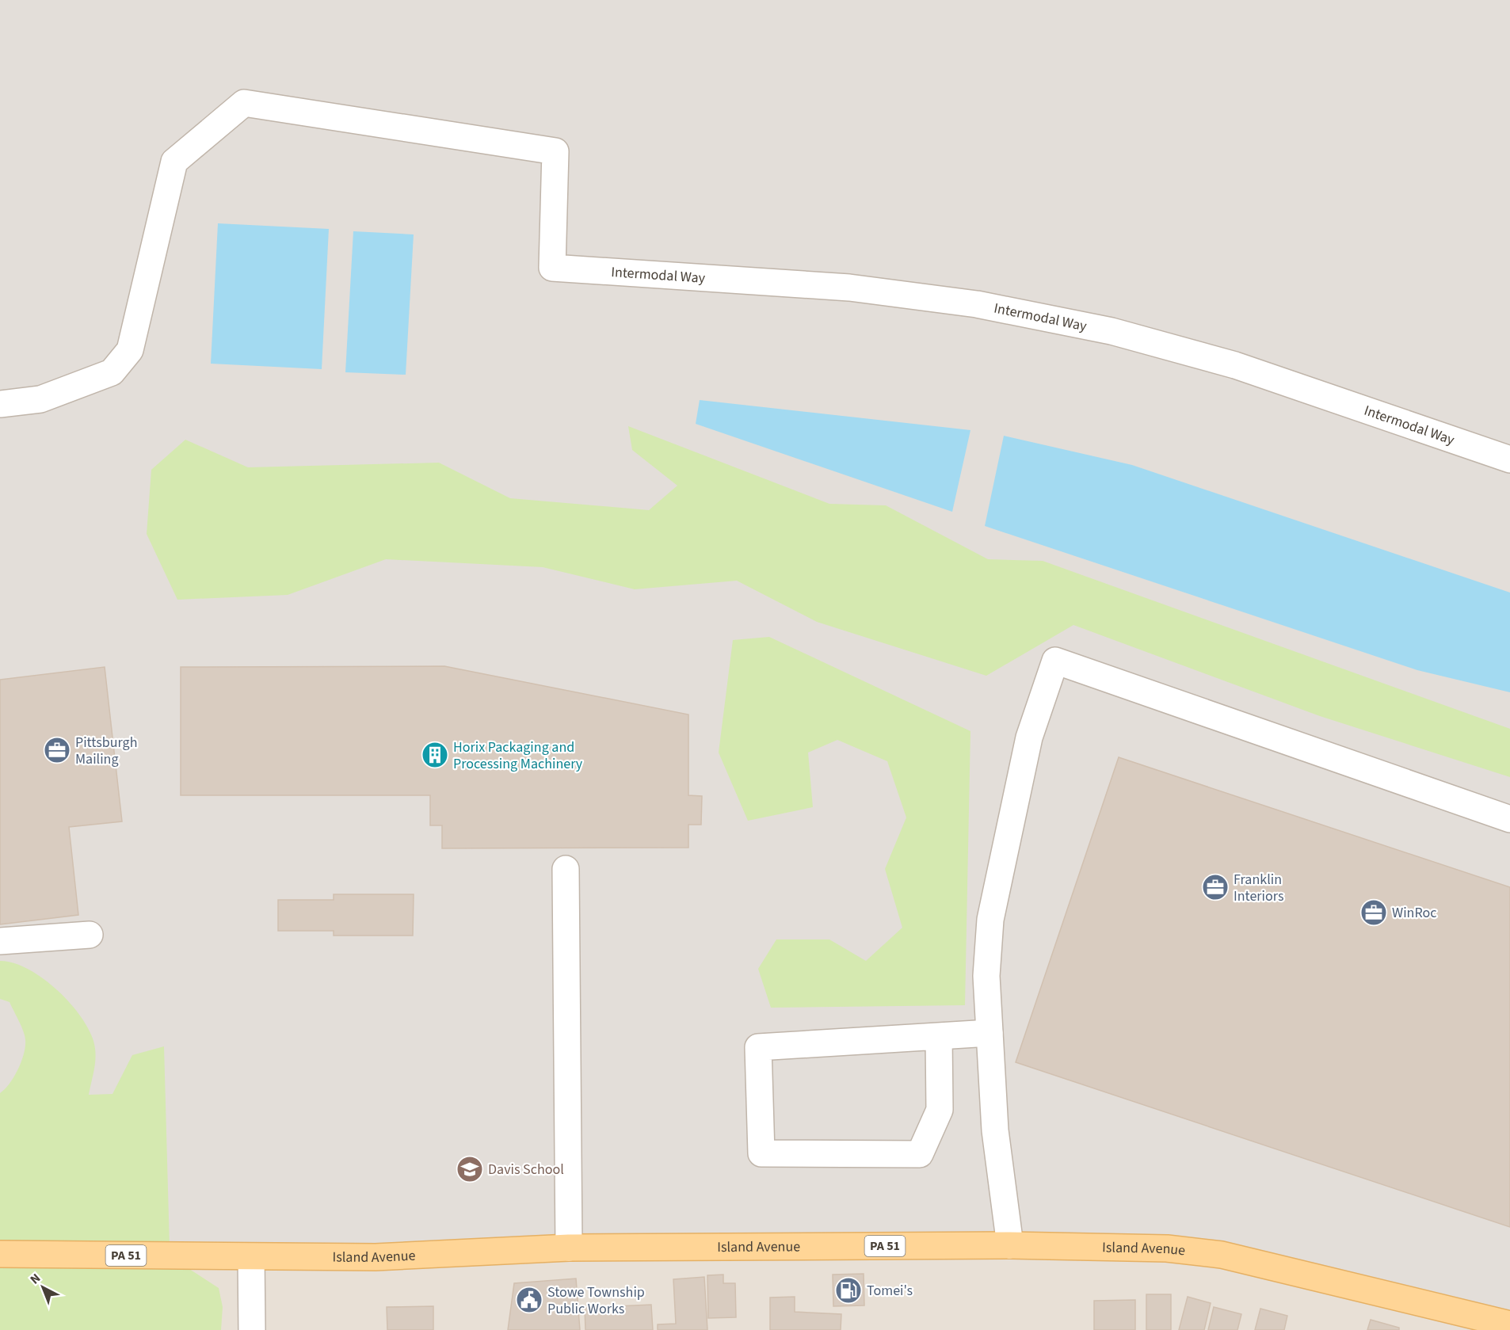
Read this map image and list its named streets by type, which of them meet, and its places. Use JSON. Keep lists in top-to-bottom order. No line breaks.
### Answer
{"streets":{"main road":["PA 51","Island Avenue"],"street":["Intermodal Way"]},"places":{"office":["Pittsburgh Mailing","Franklin Interiors","WinRoc"],"building":["Horix Packaging and Processing Machinery"],"school or university":["Davis School"],"fuel station":["Tomei's"],"public building":["Stowe Township Public Works"]},"north":"top left"}
